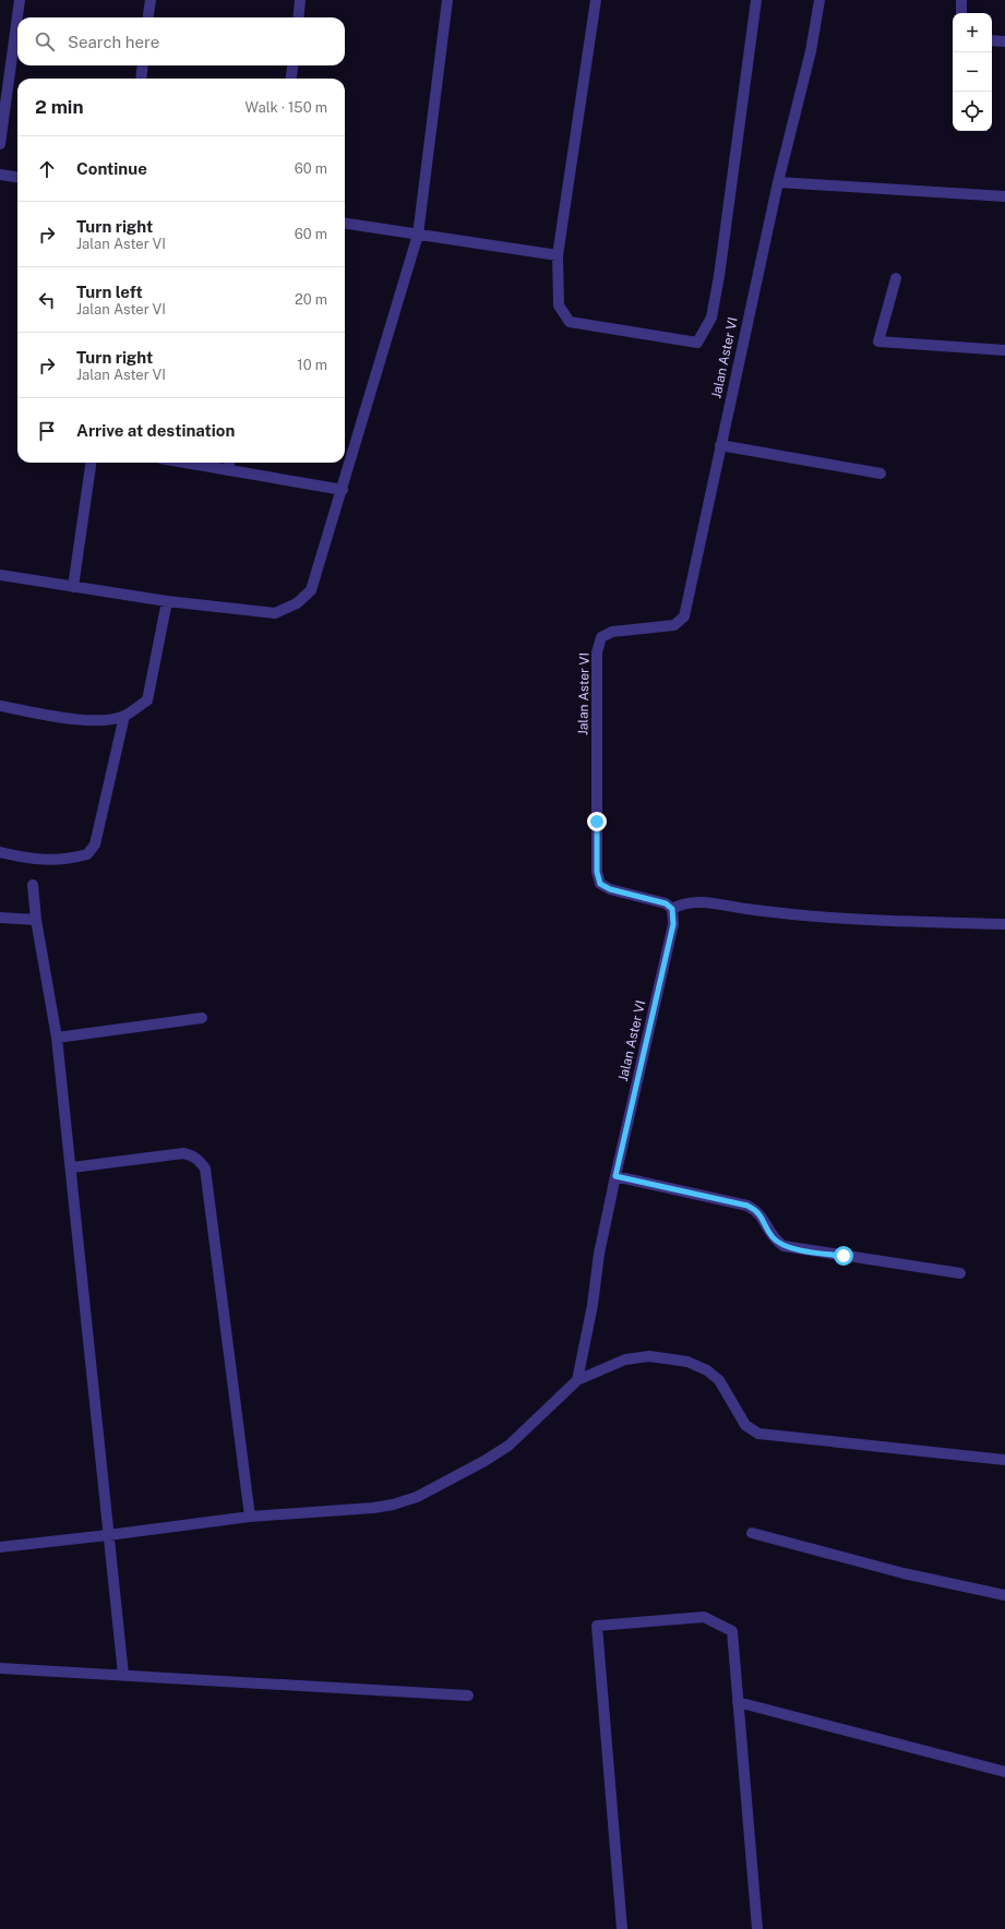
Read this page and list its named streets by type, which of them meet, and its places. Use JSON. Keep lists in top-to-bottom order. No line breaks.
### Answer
{"streets":{"street":["Jalan Aster VI"]},"page":{"map_buttons":["+","−"],"search":"Search here","heading":["2 min","Walk · 150 m"],"list":[["Continue","60 m"],["Turn right","Jalan Aster VI","60 m"],["Turn left","Jalan Aster VI","20 m"],["Turn right","Jalan Aster VI","10 m"],"Arrive at destination"]}}
